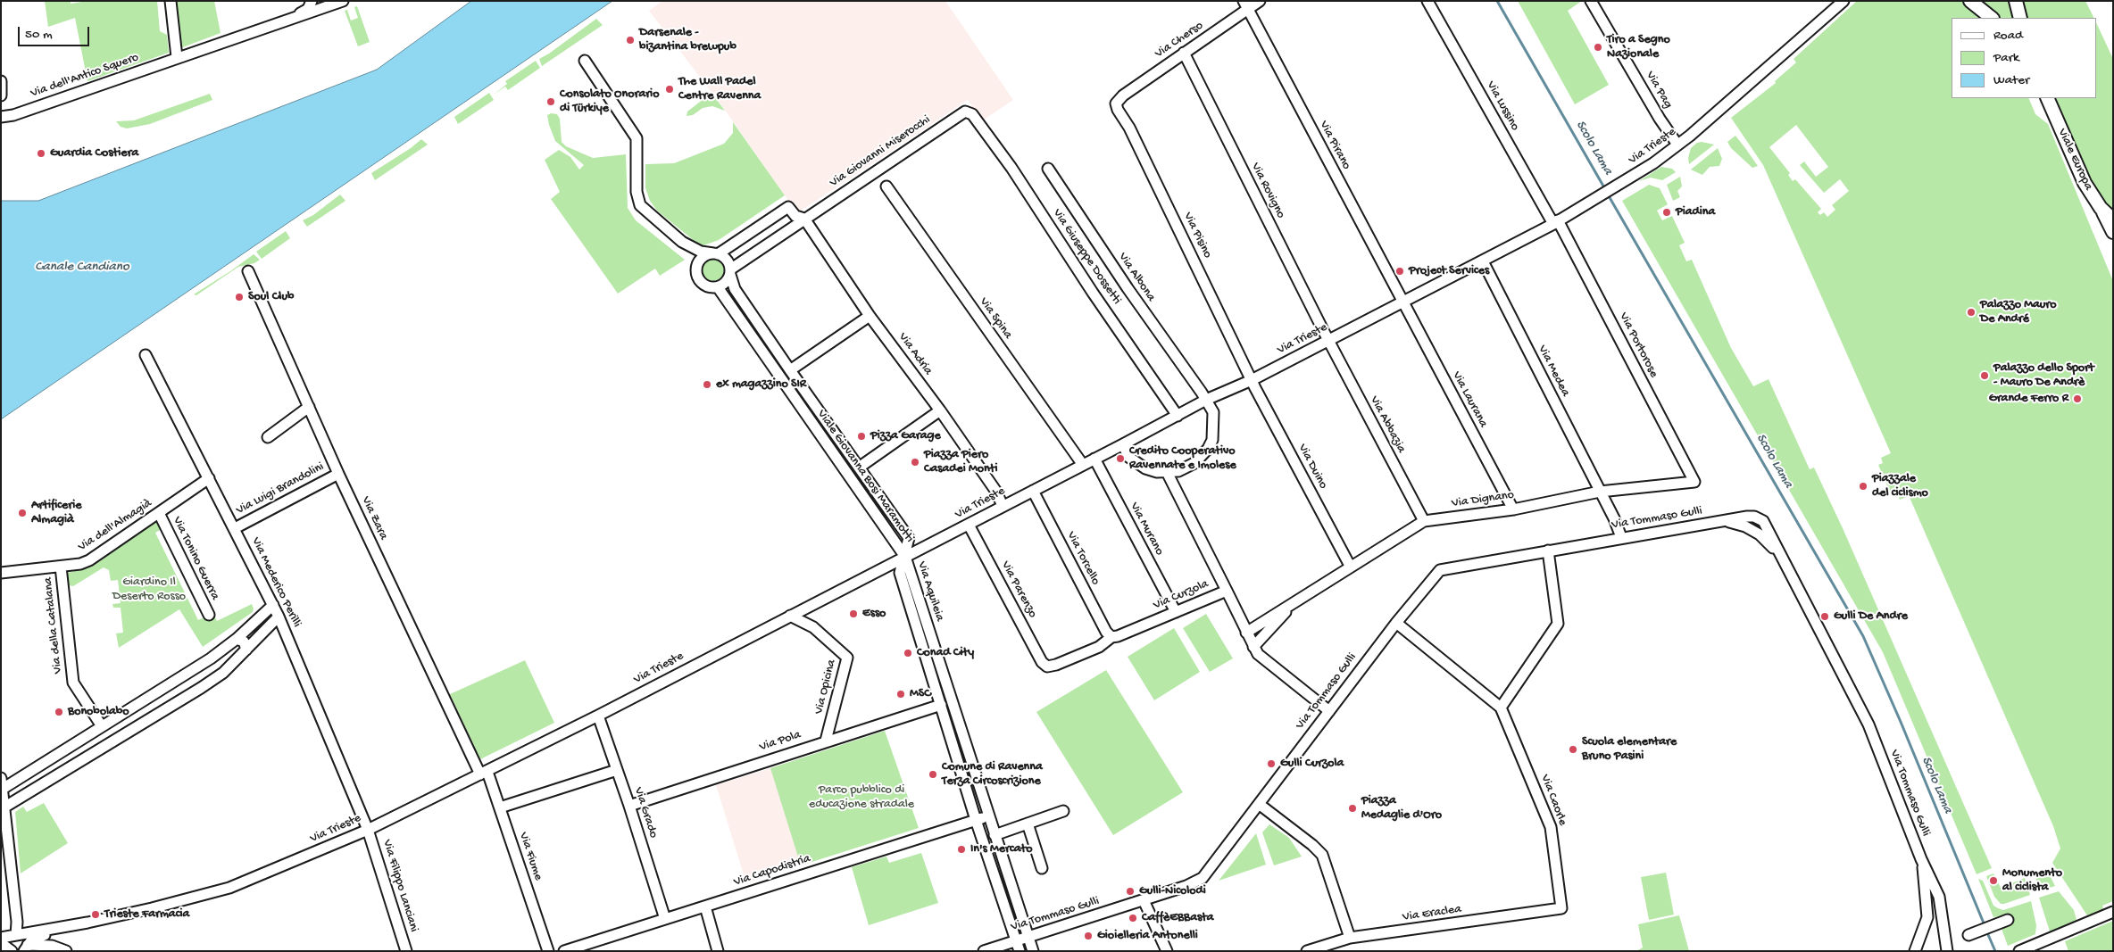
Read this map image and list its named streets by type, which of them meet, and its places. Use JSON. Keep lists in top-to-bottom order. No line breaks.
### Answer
{"streets":{"main road":["Viale Europa"],"street":["Via Cherso","Via dell'Antico Squero","Via Pag","Via Lussino","Via Pirano","Via Trieste","Via Giovanni Miserocchi","Via Rovigno","Via Pisino","Via Giuseppe Dossetti","Via Albona","Via Spina","Via Portorose","Via Adria","Via Medea","Via Laurana","Via Abbazia","Via Duino","Viale Giovanna Bosi Maramotti","Via Luigi Brandolini","Via Dignano","Via Zara","Via Tommaso Gulli","Via dell'Almagià","Via Murano","Via Tonino Guerra","Via Torcello","Via Mederico Perilli","Via Parenzo","Via Aquileia","Via Curzola","Via della Catalana","Via Opicina","Via Pola","Via Caorle","Via Grado","Via Fiume","Via Capodistria","Via Filippo Lanciani","Via Eraclea"]},"crossings":[["Via Cherso","Via Pirano"],["Via Cherso","Via Rovigno"],["Via Cherso","Via Pisino"],["Via Pag","Via Trieste"],["Via Lussino","Via Trieste"],["Via Lussino","Via Portorose"],["Via Pirano","Via Trieste"],["Via Pirano","Via Laurana"],["Via Trieste","Via Rovigno"],["Via Trieste","Via Pisino"],["Via Trieste","Via Giuseppe Dossetti"],["Via Trieste","Via Albona"],["Via Trieste","Via Spina"],["Via Trieste","Via Portorose"],["Via Trieste","Via Adria"],["Via Trieste","Via Medea"],["Via Trieste","Via Laurana"],["Via Trieste","Via Abbazia"],["Via Trieste","Via Duino"],["Via Trieste","Viale Giovanna Bosi Maramotti"],["Via Trieste","Via Zara"],["Via Trieste","Via Murano"],["Via Trieste","Via Torcello"],["Via Trieste","Via Mederico Perilli"],["Via Trieste","Via Parenzo"],["Via Trieste","Via Aquileia"],["Via Trieste","Via Opicina"],["Via Trieste","Via Grado"],["Via Trieste","Via Fiume"],["Via Trieste","Via Filippo Lanciani"],["Via Giovanni Miserocchi","Via Giuseppe Dossetti"],["Via Giovanni Miserocchi","Via Adria"],["Via Giovanni Miserocchi","Viale Giovanna Bosi Maramotti"],["Via Rovigno","Via Abbazia"],["Via Pisino","Via Duino"],["Via Portorose","Via Dignano"],["Via Medea","Via Dignano"],["Via Medea","Via Tommaso Gulli"],["Via Laurana","Via Dignano"],["Via Abbazia","Via Dignano"],["Via Duino","Via Dignano"],["Viale Giovanna Bosi Maramotti","Via Aquileia"],["Via Luigi Brandolini","Via Zara"],["Via Luigi Brandolini","Via Mederico Perilli"],["Via Dignano","Via Curzola"],["Via Zara","Via Fiume"],["Via Tommaso Gulli","Via Aquileia"],["Via Tommaso Gulli","Via Curzola"],["Via Tommaso Gulli","Via Caorle"],["Via dell'Almagià","Via Tonino Guerra"],["Via dell'Almagià","Via Mederico Perilli"],["Via dell'Almagià","Via della Catalana"],["Via Murano","Via Curzola"],["Via Torcello","Via Curzola"],["Via Mederico Perilli","Via Filippo Lanciani"],["Via Parenzo","Via Curzola"],["Via Aquileia","Via Pola"],["Via Aquileia","Via Capodistria"],["Via Opicina","Via Pola"],["Via Pola","Via Grado"],["Via Caorle","Via Eraclea"],["Via Grado","Via Capodistria"]],"water":["Scolo Lama","Canale Candiano"],"parks":["Giardino Il Deserto Rosso","Parco pubblico di educazione stradale"],"places":["Darsenale - bizantina brewpub","Tiro a Segno Nazionale","The Wall Padel Centre Ravenna","Consolato Onorario di Türkiye","Guardia Costiera","Piadina","Project Services","Soul Club","Palazzo Mauro De André","Palazzo dello Sport - Mauro De Andrè","ex magazzino SIR","Grande Ferro R","Pizza Garage","Credito Cooperativo Ravennate e Imolese","Piazza Piero Casadei Monti","Piazzale del ciclismo","Artificerie Almagià","Esso","Gulli De Andre","Conad City","MSC","Bonobolabo","Scuola elementare Bruno Pasini","Gulli Curzola","Comune di Ravenna Terza Circoscrizione","Piazza Medaglie d'Oro","In's Mercato","Monumento al ciclista","Gulli-Nicolodi","Trieste Farmacia","CaffèEBBasta","Gioielleria Antonelli"],"legend":["Road","Park","Water"],"scale_bar":"50 m"}
